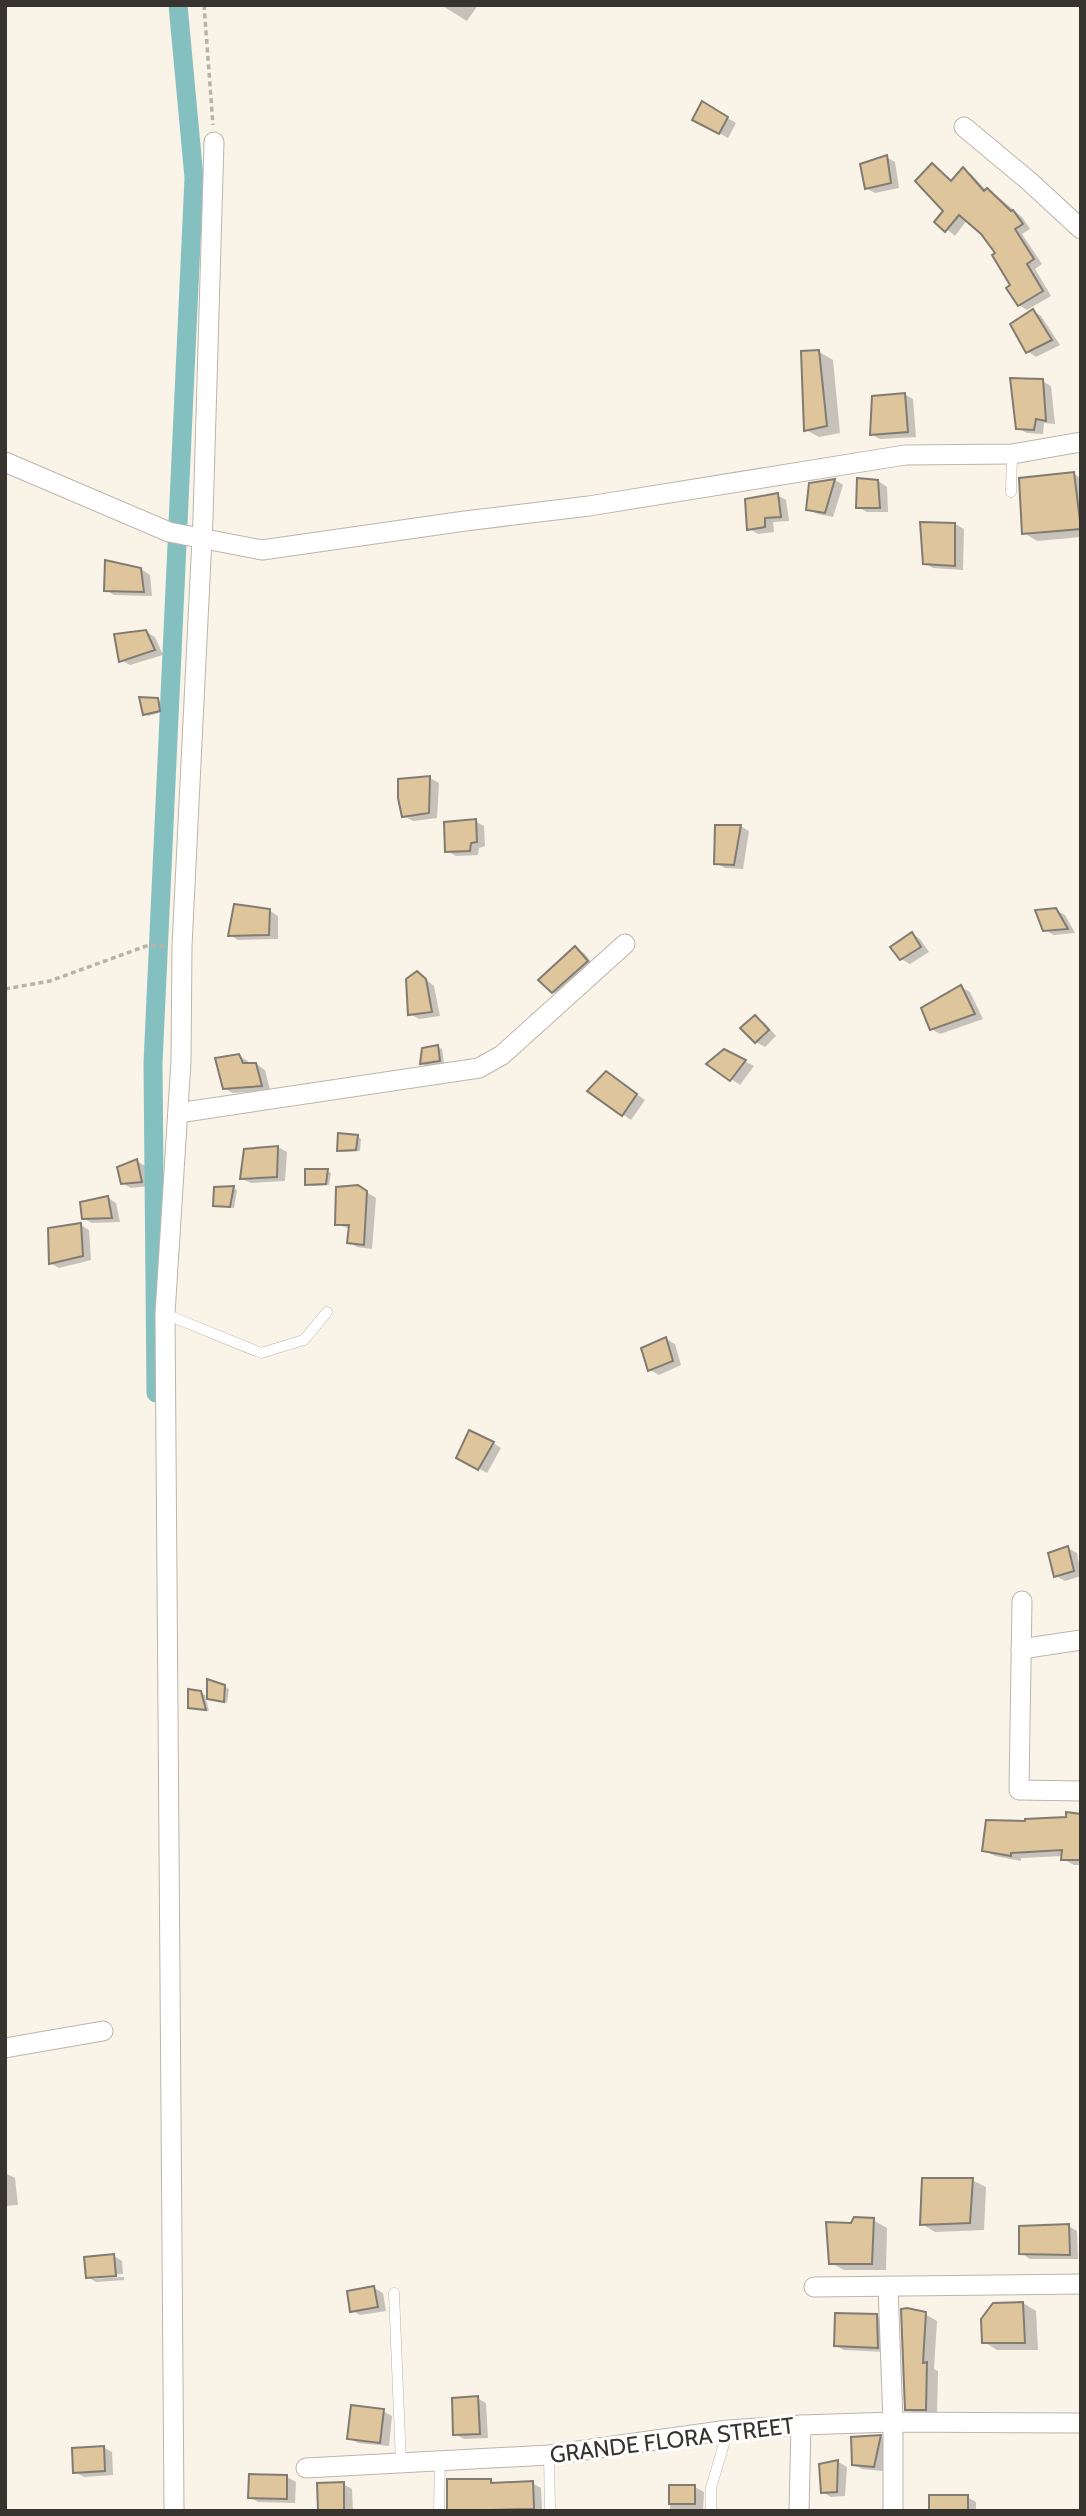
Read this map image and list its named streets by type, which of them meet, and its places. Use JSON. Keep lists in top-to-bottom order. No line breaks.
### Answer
{"streets":{"street":["GRANDE FLORA STREET"]}}
